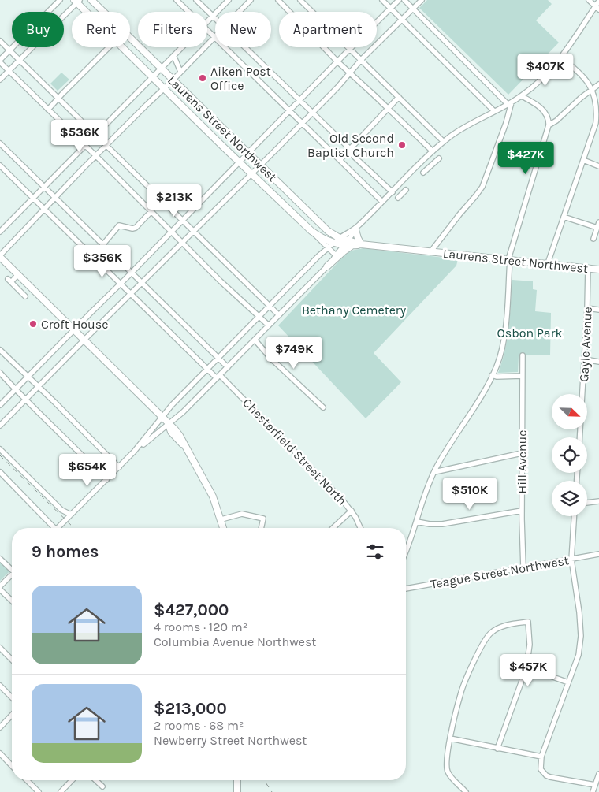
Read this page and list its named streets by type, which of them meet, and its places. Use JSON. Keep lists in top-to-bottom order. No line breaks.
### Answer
{"streets":{"main road":["Laurens Street Northwest"],"street":["Gayle Avenue","Chesterfield Street North","Hill Avenue","Teague Street Northwest"]},"crossings":[["Laurens Street Northwest","Gayle Avenue"],["Hill Avenue","Teague Street Northwest"]],"parks":["Bethany Cemetery","Osbon Park"],"places":["Aiken Post Office","Old Second Baptist Church","Croft House"],"north":"bottom right","page":{"chip":["Buy","Rent","Filters","New","Apartment"],"price":["$407K","$536K","$427K","$213K","$356K","$749K","$654K","$510K","$457K"],"heading":"9 homes","list":[{"name":"$427,000","note":"4 rooms · 120 m² · Columbia Avenue Northwest"},{"name":"$213,000","note":"2 rooms · 68 m² · Newberry Street Northwest"}]}}
